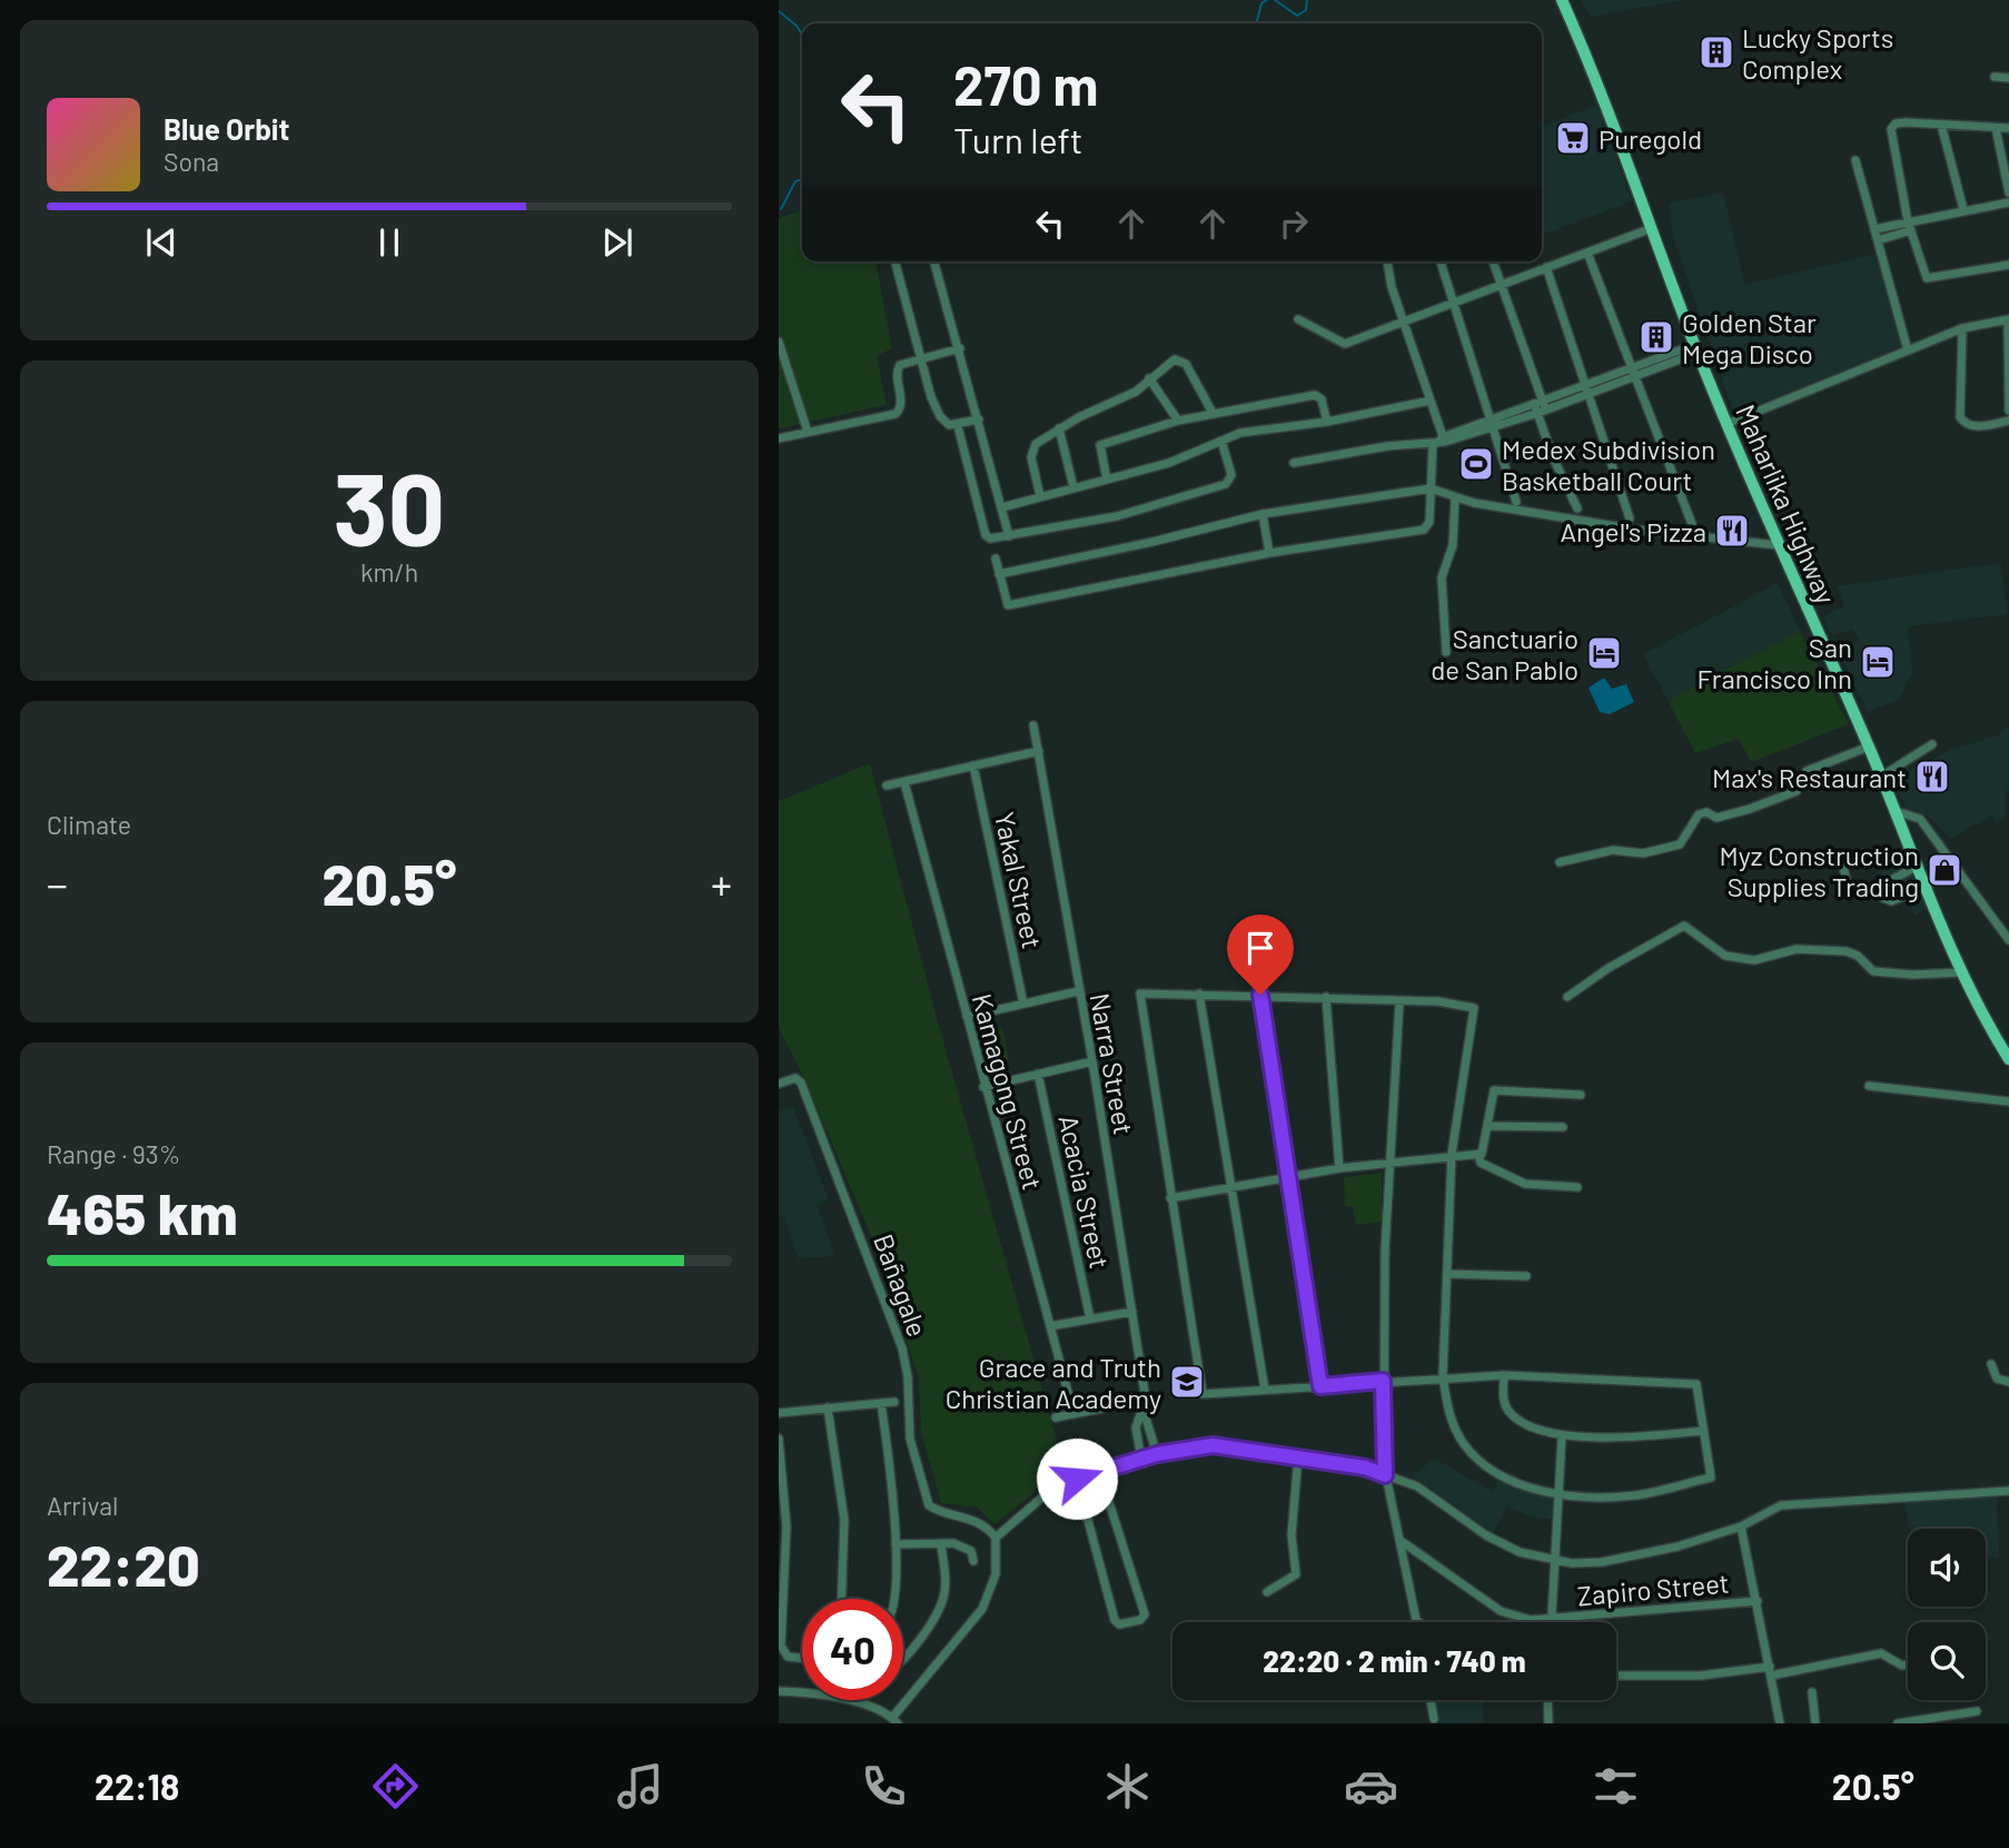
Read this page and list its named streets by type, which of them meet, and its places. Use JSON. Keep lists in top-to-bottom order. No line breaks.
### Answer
{"streets":{"main road":["Maharlika Highway"],"street":["Yakal Street","Narra Street","Kamagong Street","Acacia Street","Bañagale","Zapiro Street"]},"places":{"building":["Lucky Sports Complex","Golden Star Mega Disco"],"supermarket":["Puregold"],"sports":["Medex Subdivision Basketball Court"],"restaurant":["Angel's Pizza","Max's Restaurant"],"hotel":["Sanctuario de San Pablo","San Francisco Inn"],"shop":["Myz Construction Supplies Trading"],"school or university":["Grace and Truth Christian Academy"]},"page":{"turn":["270 m","Turn left"],"song":["Blue Orbit","Sona"],"tile":[["30","km/h"],"Climate",["Range · 93%","465 km"],["Arrival","22:20"]],"heat":["−","20.5°","+"],"limit":"40","trip":"22:20 · 2 min · 740 m","tabs":["22:18","20.5°"]}}
